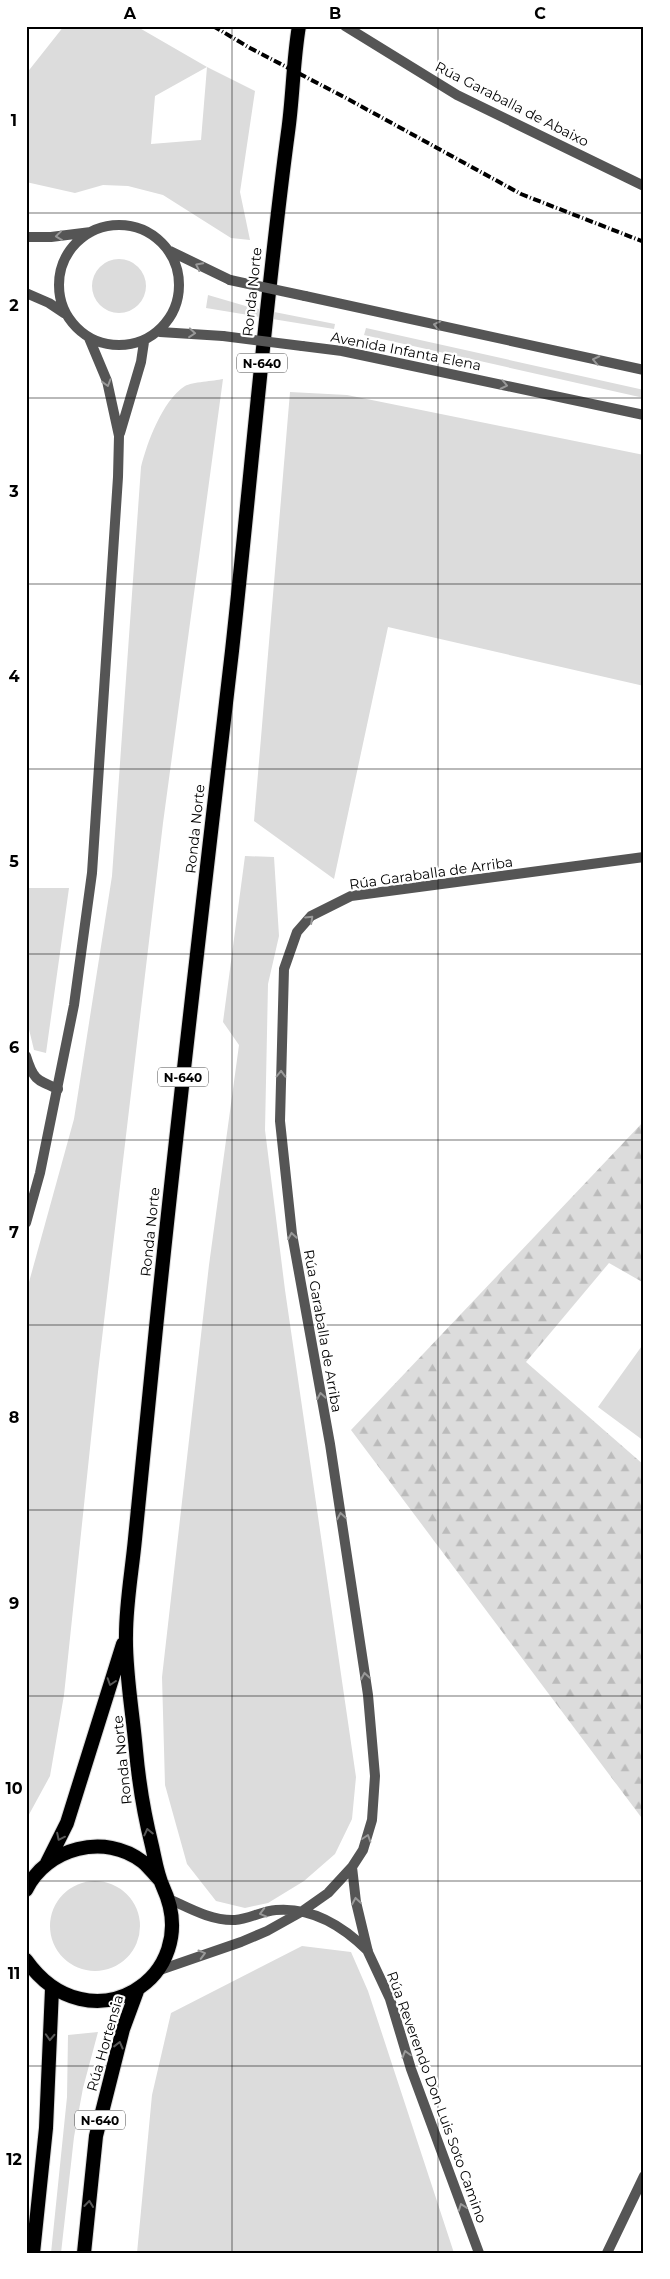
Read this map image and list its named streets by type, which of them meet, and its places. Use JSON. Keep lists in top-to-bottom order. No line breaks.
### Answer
{"streets":{"highway":["Ronda Norte","N-640","Rúa Hortensia"],"street":["Rúa Garaballa de Abaixo","Avenida Infanta Elena","Rúa Garaballa de Arriba","Rúa Reverendo Don Luis Soto Camino"]},"crossings":[["Ronda Norte","Rúa Garaballa de Arriba"],["Ronda Norte","Rúa Hortensia"],["Ronda Norte","Rúa Reverendo Don Luis Soto Camino"],["Rúa Garaballa de Arriba","Rúa Reverendo Don Luis Soto Camino"]],"one_way":["Rúa Reverendo Don Luis Soto Camino"],"grid":{"columns":["A","B","C"],"rows":["1","2","3","4","5","6","7","8","9","10","11","12"]}}
